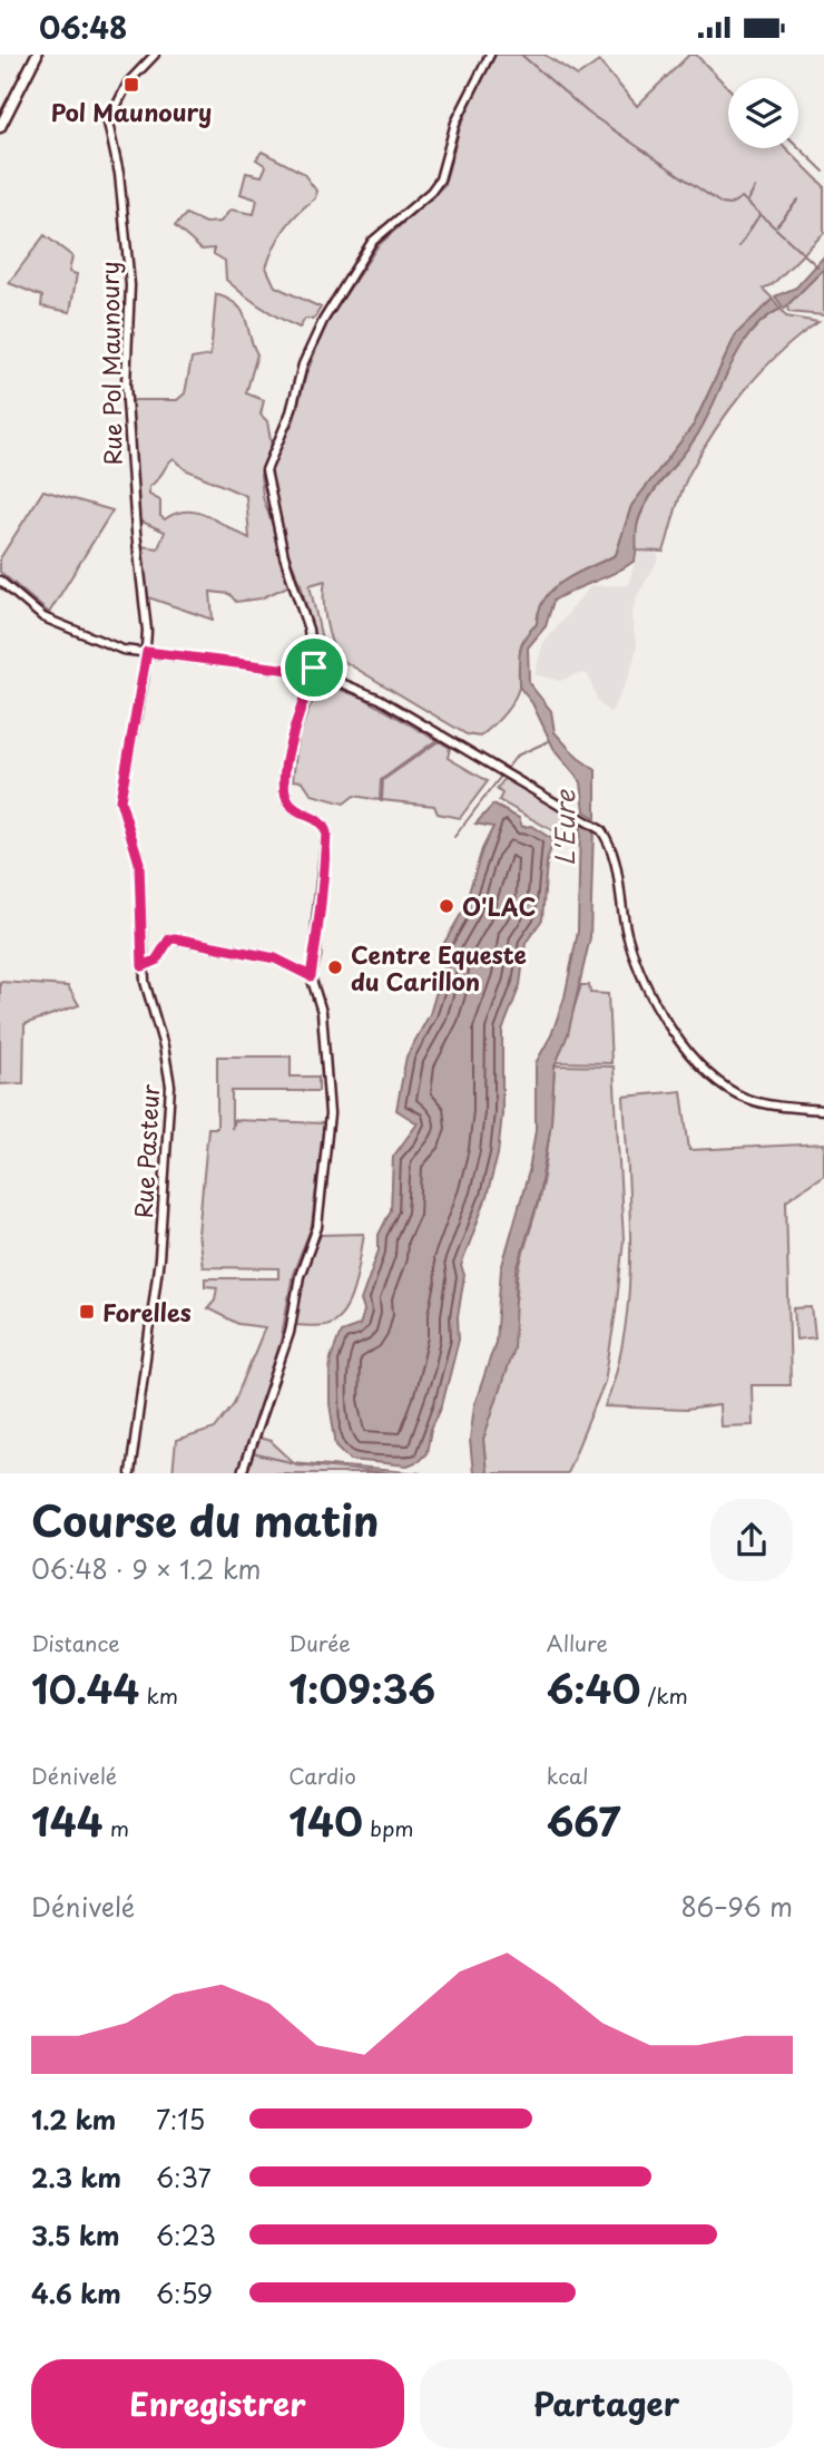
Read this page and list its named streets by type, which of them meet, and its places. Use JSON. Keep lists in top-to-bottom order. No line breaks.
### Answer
{"streets":{"street":["Rue Pol Maunoury","Rue Pasteur"]},"crossings":[["Rue Pol Maunoury","Rue Pasteur"]],"water":["L'Eure"],"places":{"transit":["Pol Maunoury","Forelles"],"other":["O'LAC","Centre Equeste du Carillon"]},"page":{"status":"06:48","heading":["Course du matin","06:48 · 9 × 1.2 km"],"stats":[["Distance","10.44 km"],["Durée","1:09:36"],["Allure","6:40 /km"],["Dénivelé","144 m"],["Cardio","140 bpm"],["kcal","667"]],"chart":["Dénivelé","86–96 m"],"list":[{"name":"1.2 km","note":"7:15"},{"name":"2.3 km","note":"6:37"},{"name":"3.5 km","note":"6:23"},{"name":"4.6 km","note":"6:59"}],"buttons":["Enregistrer","Partager"]}}
